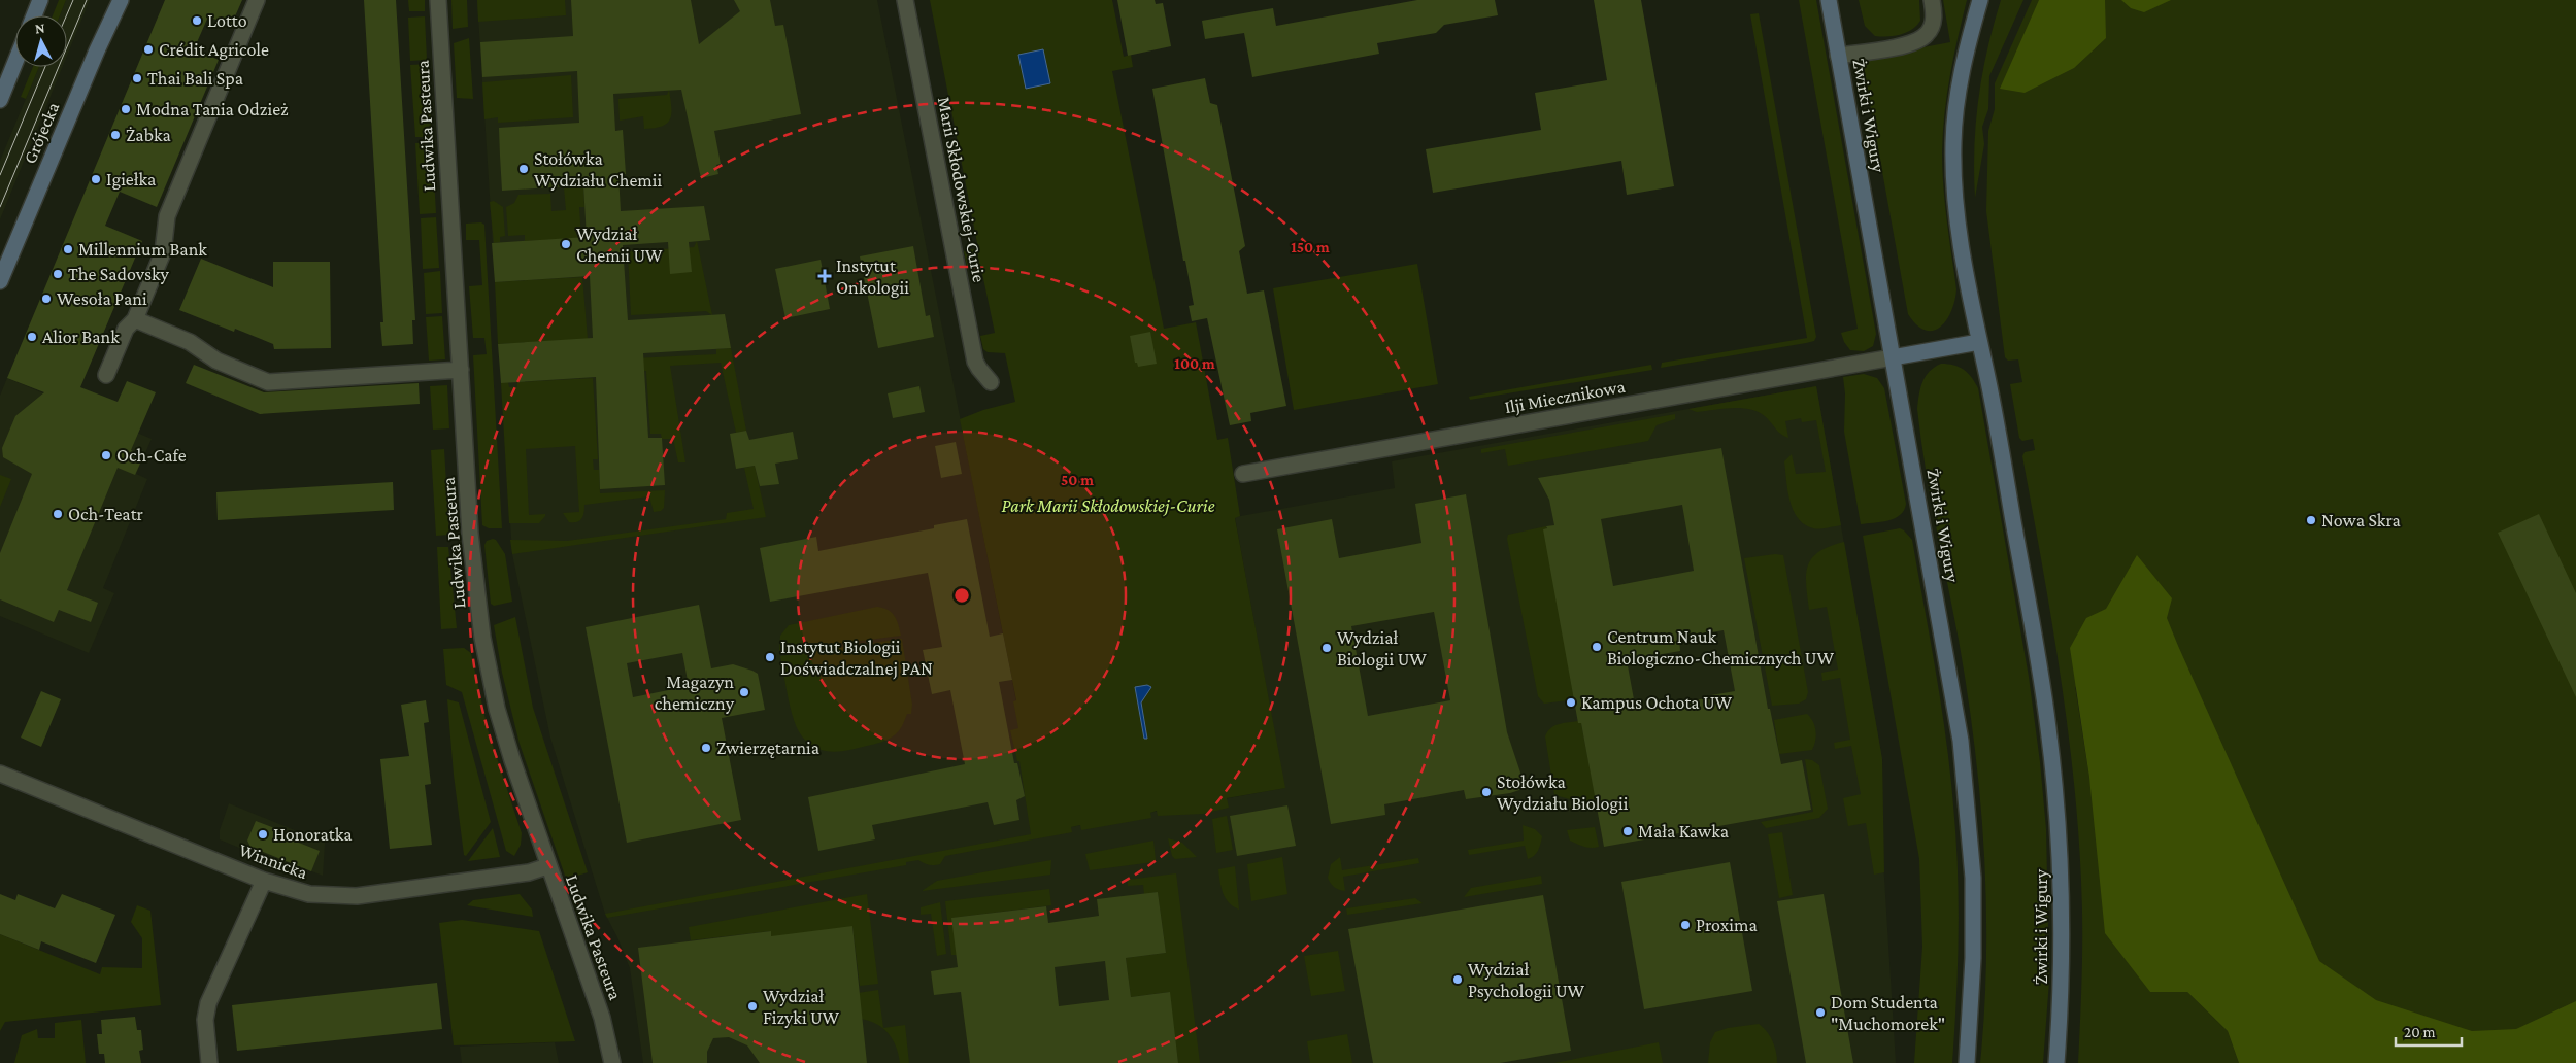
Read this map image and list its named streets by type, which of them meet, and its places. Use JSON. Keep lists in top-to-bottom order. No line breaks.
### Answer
{"streets":{"main road":["Żwirki i Wigury","Grójecka"],"street":["Ludwika Pasteura","Marii Skłodowskiej-Curie","Ilji Miecznikowa","Winnicka"]},"crossings":[["Żwirki i Wigury","Ilji Miecznikowa"],["Ludwika Pasteura","Winnicka"]],"parks":["Park Marii Skłodowskiej-Curie"],"places":{"other":["Lotto","Crédit Agricole","Thai Bali Spa","Modna Tania Odzież","Żabka","Stołówka Wydziału Chemii","Igiełka","Wydział Chemii UW","Millennium Bank","The Sadovsky","Wesoła Pani","Alior Bank","Och-Cafe","Och-Teatr","Nowa Skra","Centrum Nauk Biologiczno-Chemicznych UW","Wydział Biologii UW","Instytut Biologii Doświadczalnej PAN","Magazyn chemiczny","Kampus Ochota UW","Zwierzętarnia","Stołówka Wydziału Biologii","Mała Kawka","Honoratka","Proxima","Wydział Psychologii UW","Wydział Fizyki UW","Dom Studenta \"Muchomorek\""],"health":["Instytut Onkologii"]},"scale_bar":"20 m","north":"top","rings":["150 m","100 m","50 m"]}
